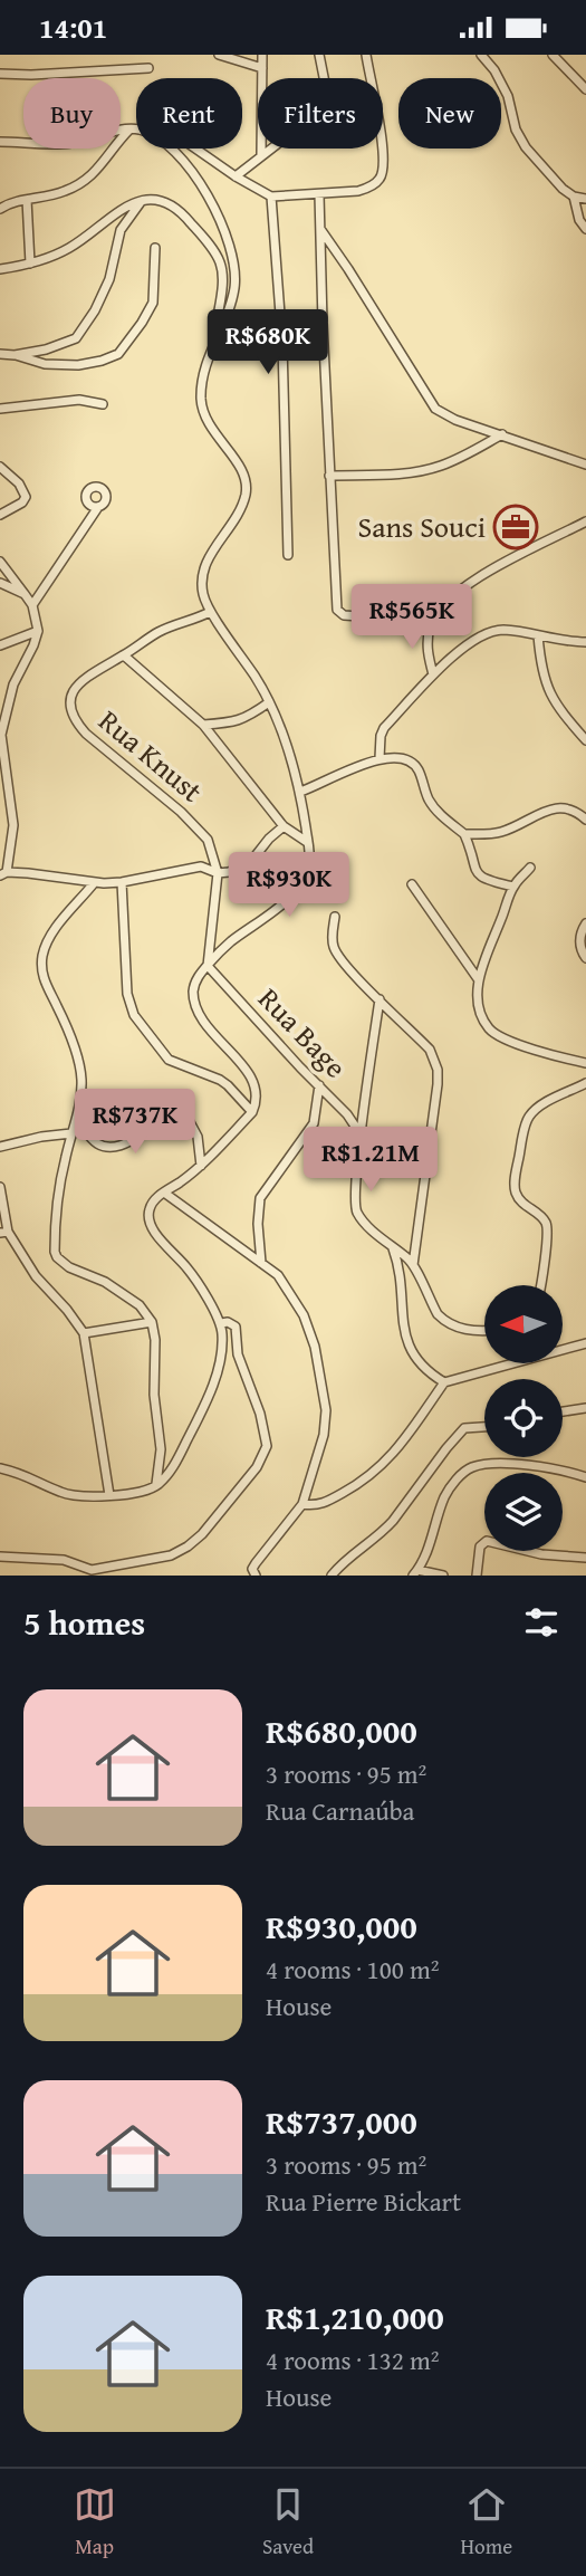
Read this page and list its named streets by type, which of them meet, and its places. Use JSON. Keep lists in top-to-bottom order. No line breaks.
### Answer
{"streets":{"street":["Rua Knust","Rua Bage"]},"crossings":[["Rua Knust","Rua Bage"]],"places":{"office":["Sans Souci"]},"north":"left","page":{"status":"14:01","chip":["Buy","Rent","Filters","New"],"price":["R$680K","R$565K","R$930K","R$737K","R$1.21M"],"heading":"5 homes","list":[{"name":"R$680,000","note":"3 rooms · 95 m² · Rua Carnaúba"},{"name":"R$930,000","note":"4 rooms · 100 m² · House"},{"name":"R$737,000","note":"3 rooms · 95 m² · Rua Pierre Bickart"},{"name":"R$1,210,000","note":"4 rooms · 132 m² · House"}],"tabs":["Map","Saved","Home"]}}
